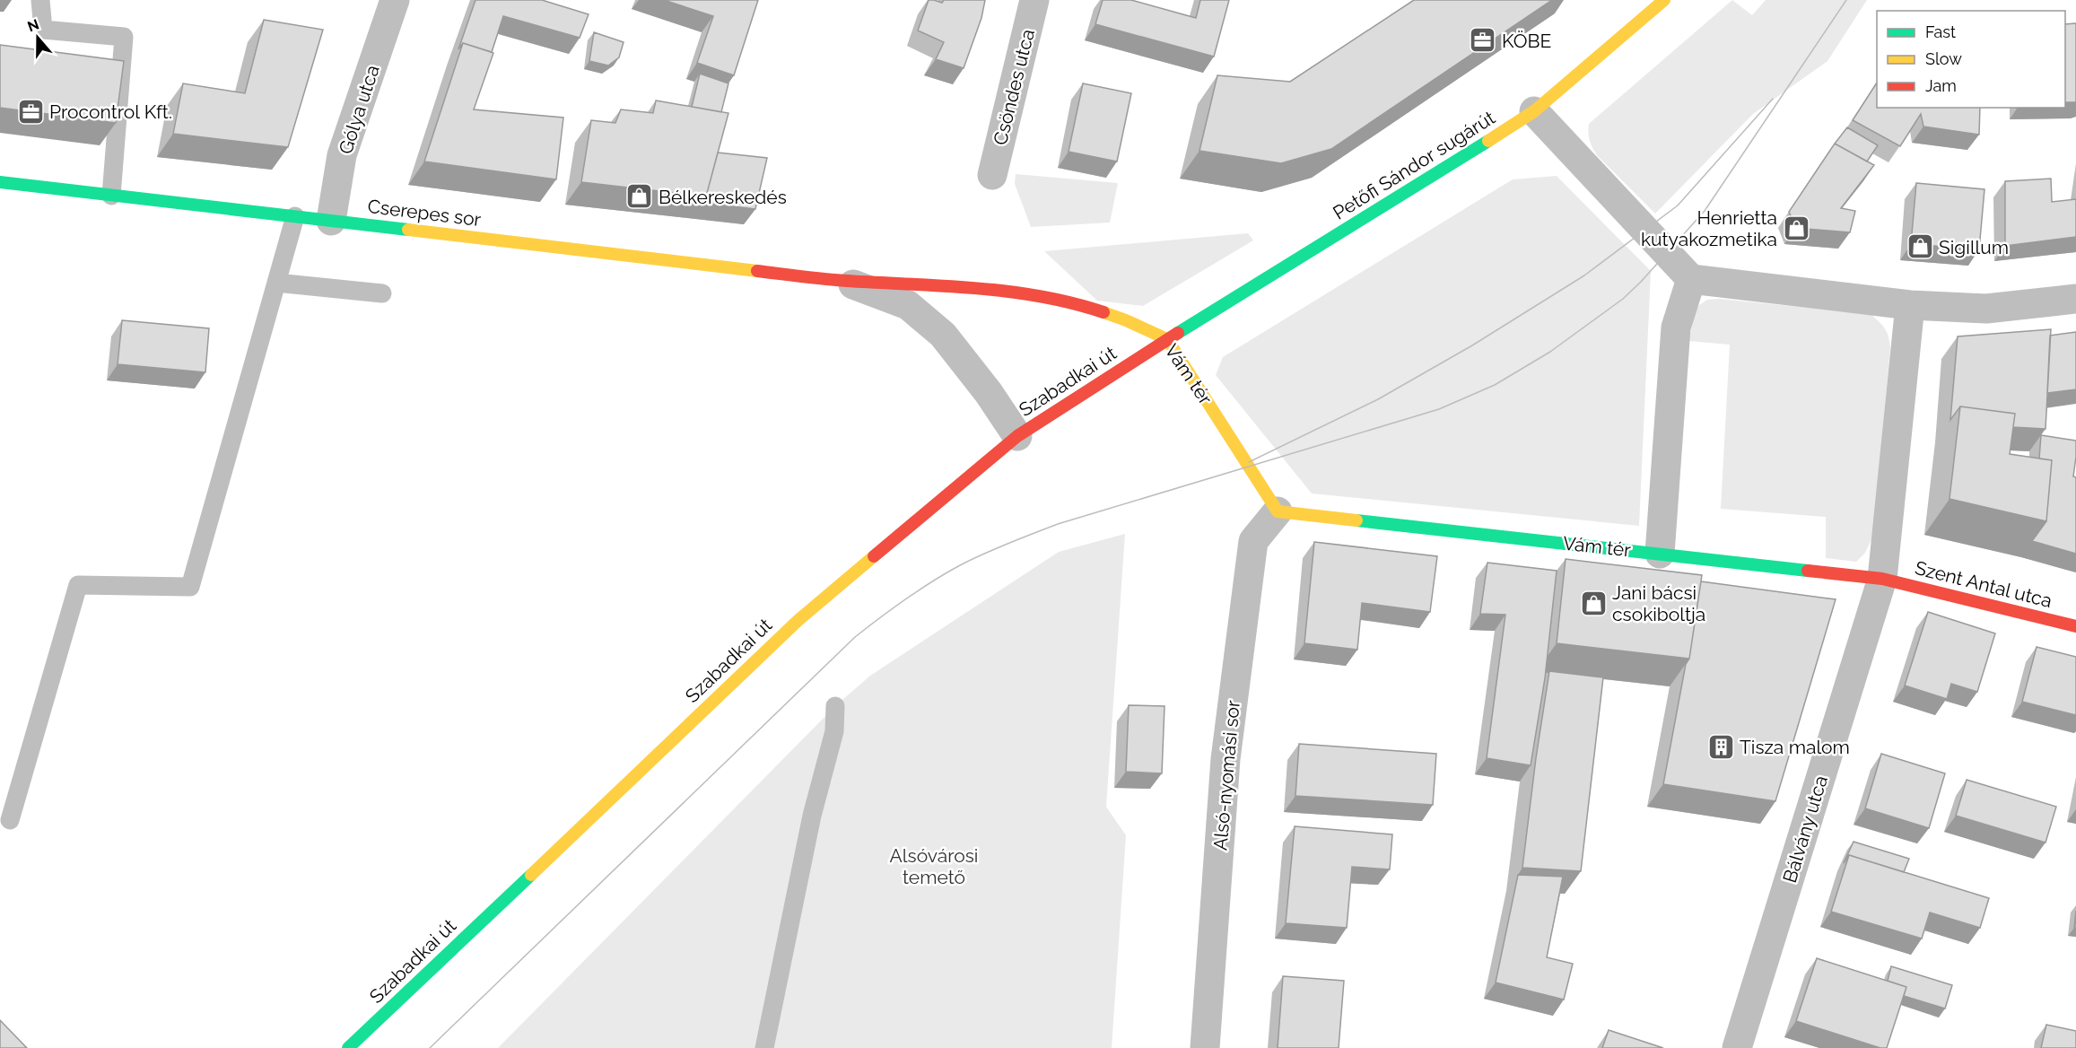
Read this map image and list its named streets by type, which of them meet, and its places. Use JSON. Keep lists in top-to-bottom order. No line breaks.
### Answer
{"streets":{"street":["Csöndes utca","Gólya utca","Petőfi Sándor sugárút","Cserepes sor","Vám tér","Szabadkai út","Szent Antal utca","Alsó-nyomási sor","Bálvány utca"]},"crossings":[["Gólya utca","Cserepes sor"],["Petőfi Sándor sugárút","Vám tér"],["Petőfi Sándor sugárút","Szabadkai út"],["Cserepes sor","Vám tér"],["Vám tér","Szabadkai út"],["Vám tér","Szent Antal utca"],["Vám tér","Alsó-nyomási sor"],["Vám tér","Bálvány utca"],["Szent Antal utca","Bálvány utca"]],"parks":["Alsóvárosi temető"],"places":{"office":["KÖBE","Procontrol Kft."],"shop":["Bélkereskedés","Henrietta kutyakozmetika","Sigillum","Jani bácsi csokiboltja"],"building":["Tisza malom"]},"legend":["Fast","Slow","Jam"],"north":"top"}
